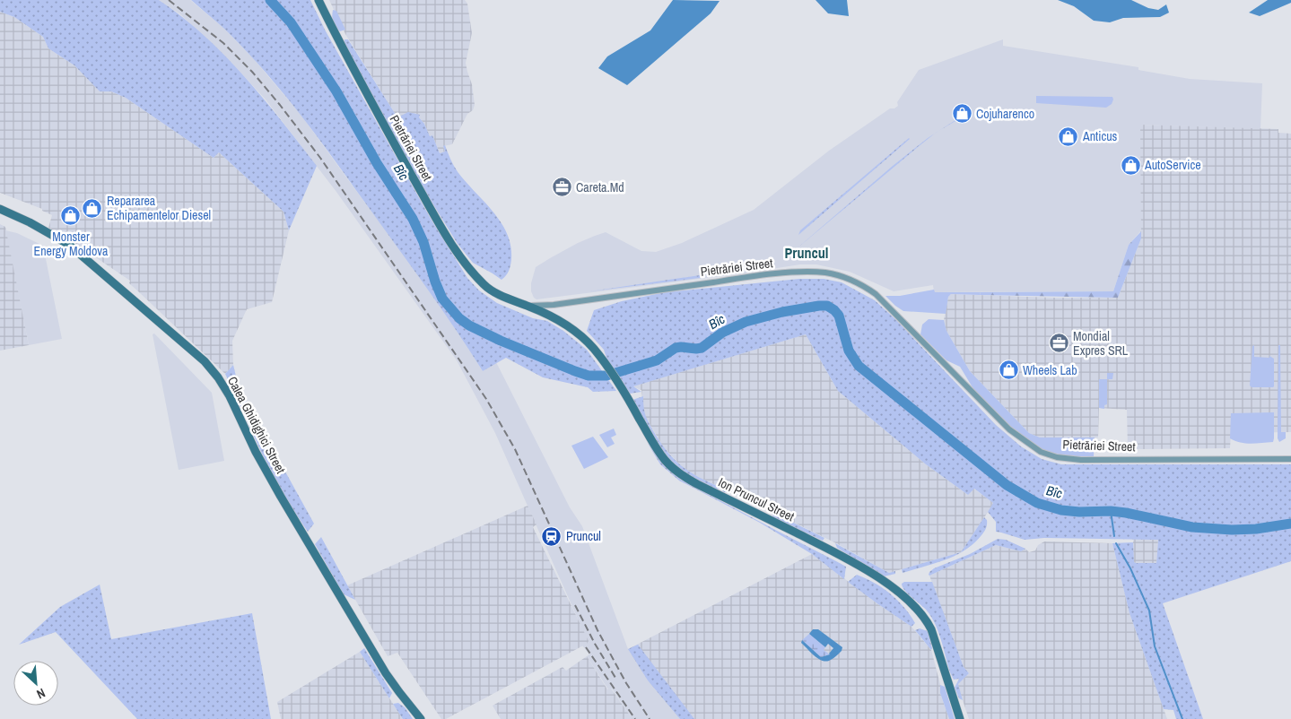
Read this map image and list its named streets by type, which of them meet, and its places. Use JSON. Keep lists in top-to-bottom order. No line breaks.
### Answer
{"streets":{"street":["Pietrăriei Street","Calea Ghidighici Street","Ion Pruncul Street"]},"crossings":[["Pietrăriei Street","Ion Pruncul Street"]],"districts":["Pruncul"],"water":["Bîc"],"places":{"shop":["Cojuharenco","Anticus","AutoService","Repararea Echipamentelor Diesel","Monster Energy Moldova","Wheels Lab"],"office":["Careta.Md","Mondial Expres SRL"],"station":["Pruncul"]},"north":"bottom right"}
